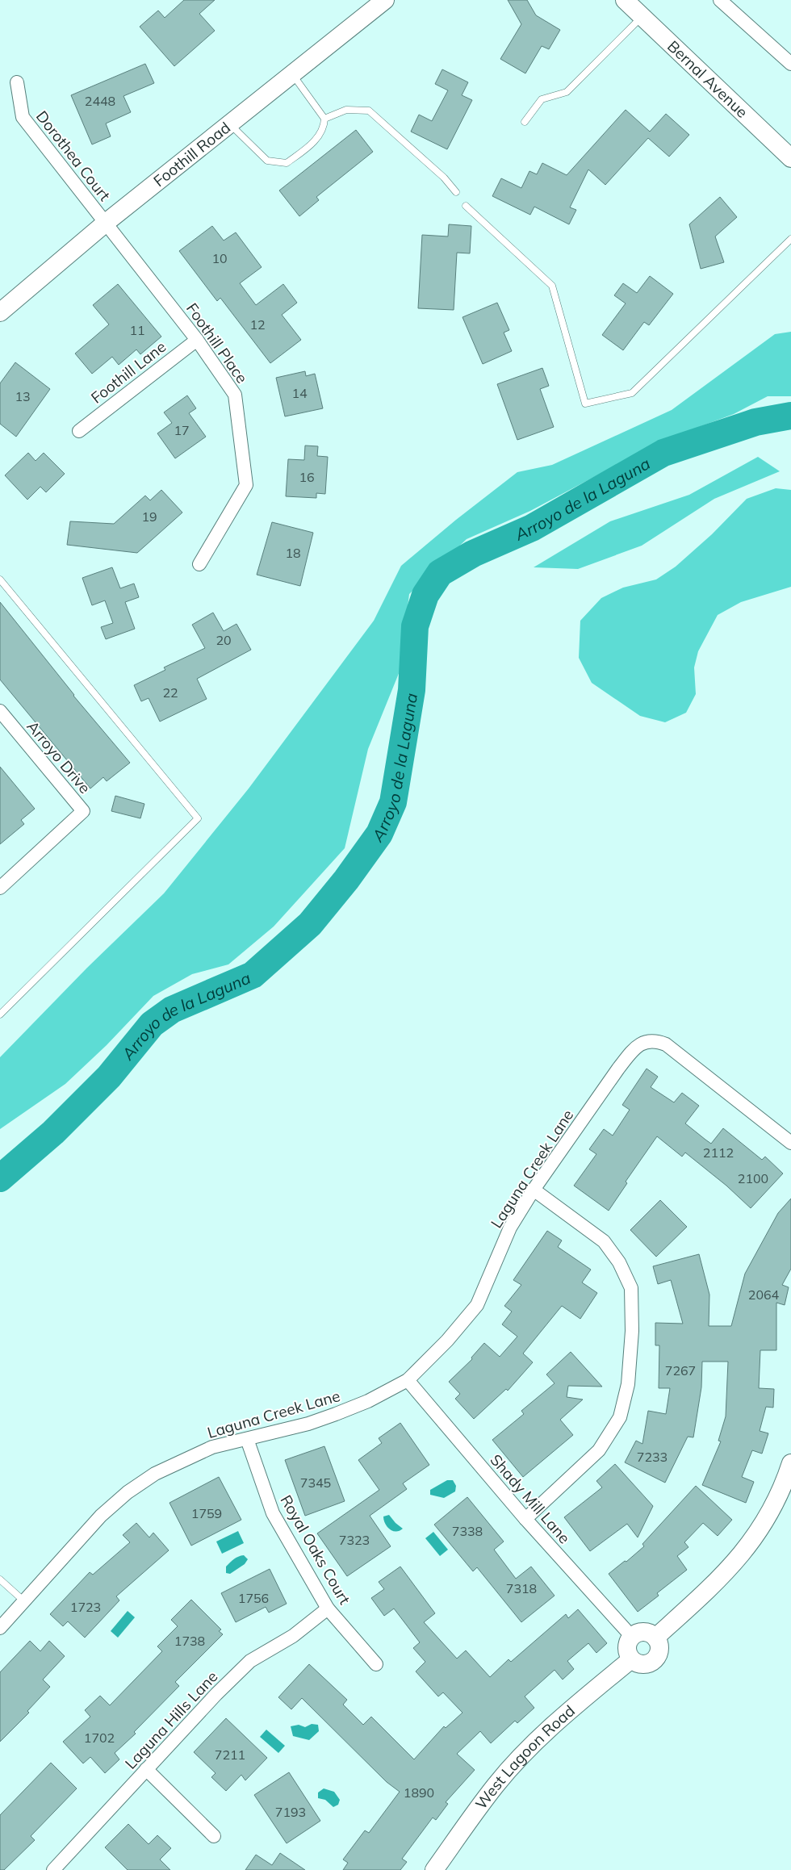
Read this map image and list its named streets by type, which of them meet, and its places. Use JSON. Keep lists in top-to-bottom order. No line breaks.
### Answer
{"streets":{"main road":["Bernal Avenue","Foothill Road","West Lagoon Road"],"street":["Dorothea Court","Foothill Place","Foothill Lane","Arroyo Drive","Laguna Creek Lane","Shady Mill Lane","Royal Oaks Court","Laguna Hills Lane"]},"crossings":[["Foothill Road","Dorothea Court"],["Foothill Road","Foothill Place"],["Dorothea Court","Foothill Place"],["Foothill Place","Foothill Lane"],["Laguna Creek Lane","Shady Mill Lane"],["Laguna Creek Lane","Royal Oaks Court"],["Shady Mill Lane","West Lagoon Road"],["Royal Oaks Court","Laguna Hills Lane"]],"water":["Arroyo de la Laguna"],"house_numbers":["2448","10","12","11","14","13","17","16","19","18","20","22","2112","2100","2064","7267","7233","7345","1759","7338","7323","7318","1756","1723","1738","1702","7211","1890","7193"]}
